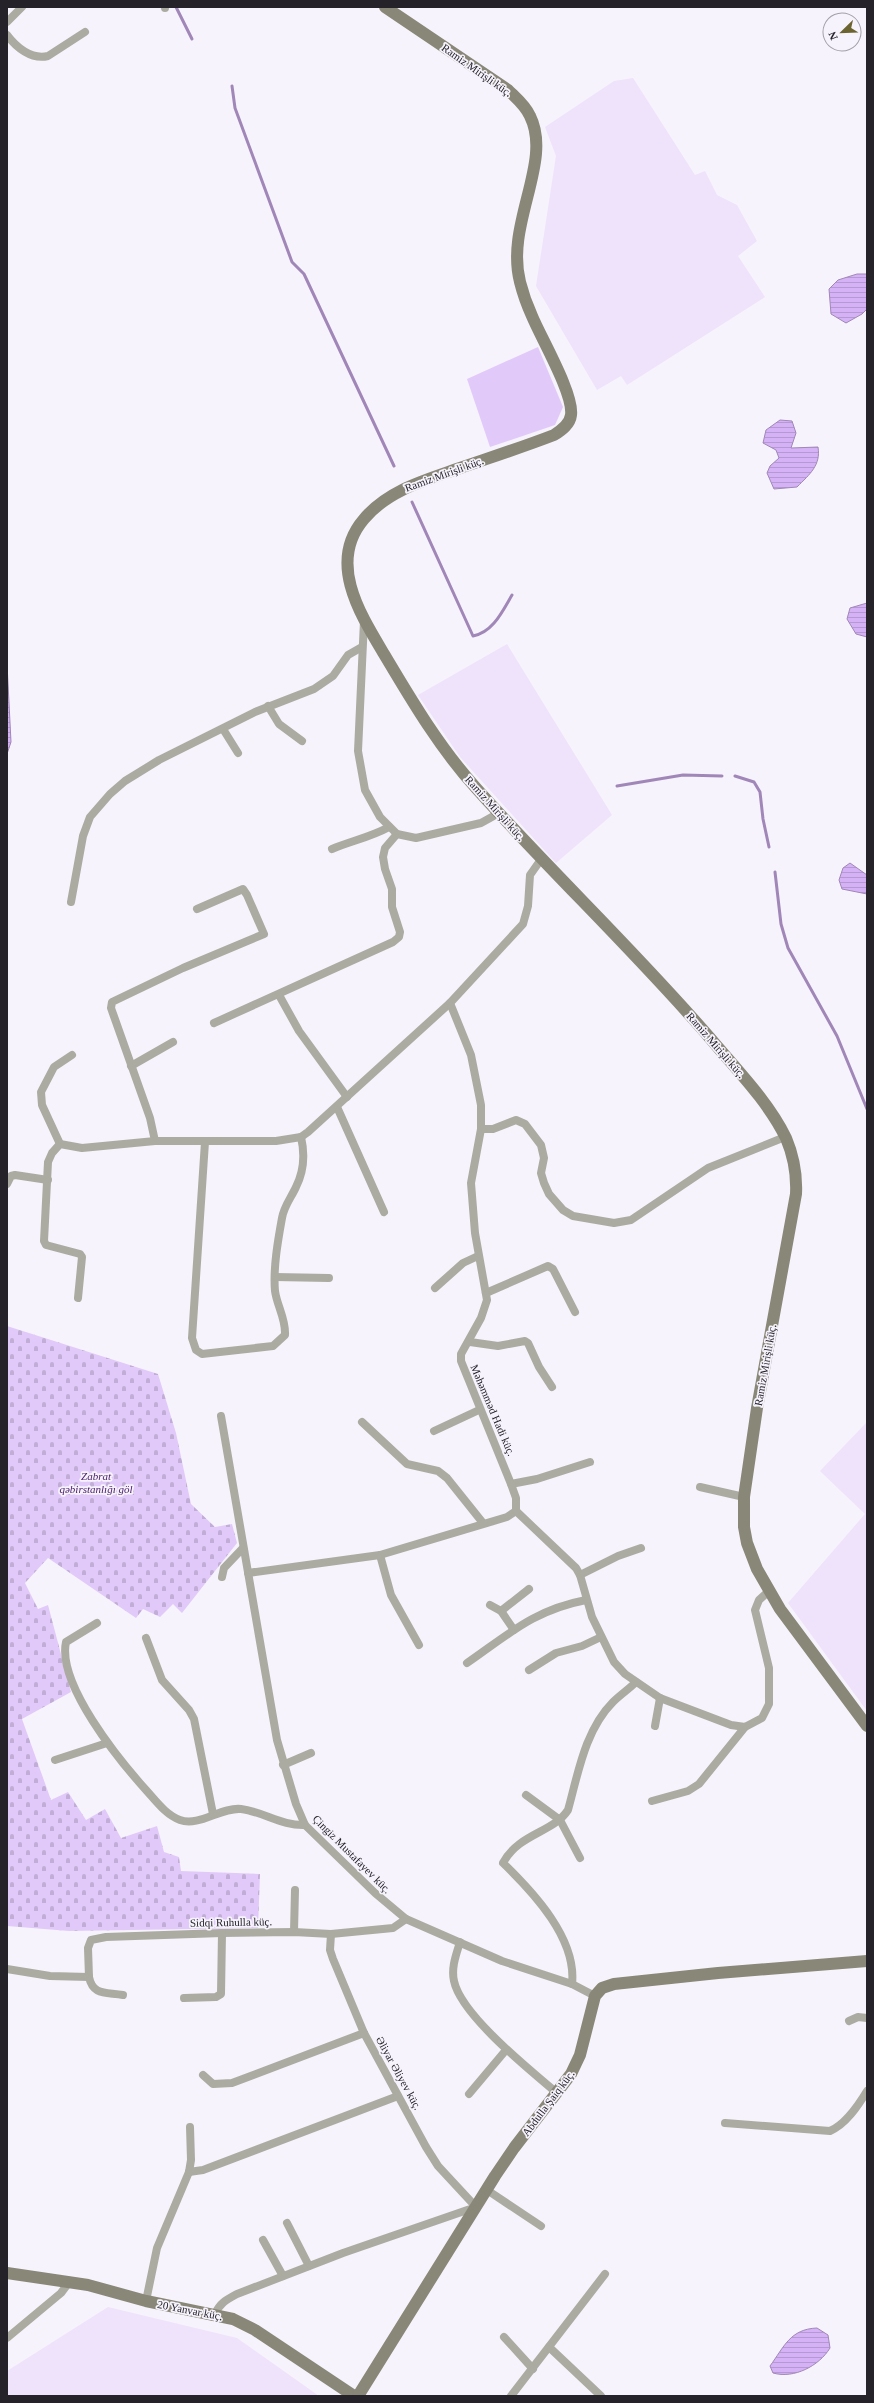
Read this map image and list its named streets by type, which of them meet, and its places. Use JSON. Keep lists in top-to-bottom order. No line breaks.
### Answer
{"streets":{"street":["Ramiz Mirişli küç.","Məhəmməd Hadi küç.","Çingiz Mustafayev küç.","Sidqi Ruhulla küç.","Əliyar Əliyev küç.","Abdulla Şaiq küç.","20 Yanvar küç."]},"crossings":[["Çingiz Mustafayev küç.","Sidqi Ruhulla küç."],["Çingiz Mustafayev küç.","Abdulla Şaiq küç."],["Sidqi Ruhulla küç.","Əliyar Əliyev küç."],["Əliyar Əliyev küç.","Abdulla Şaiq küç."]],"parks":["Zabrat qəbirstanlığı göl"],"north":"bottom left"}
